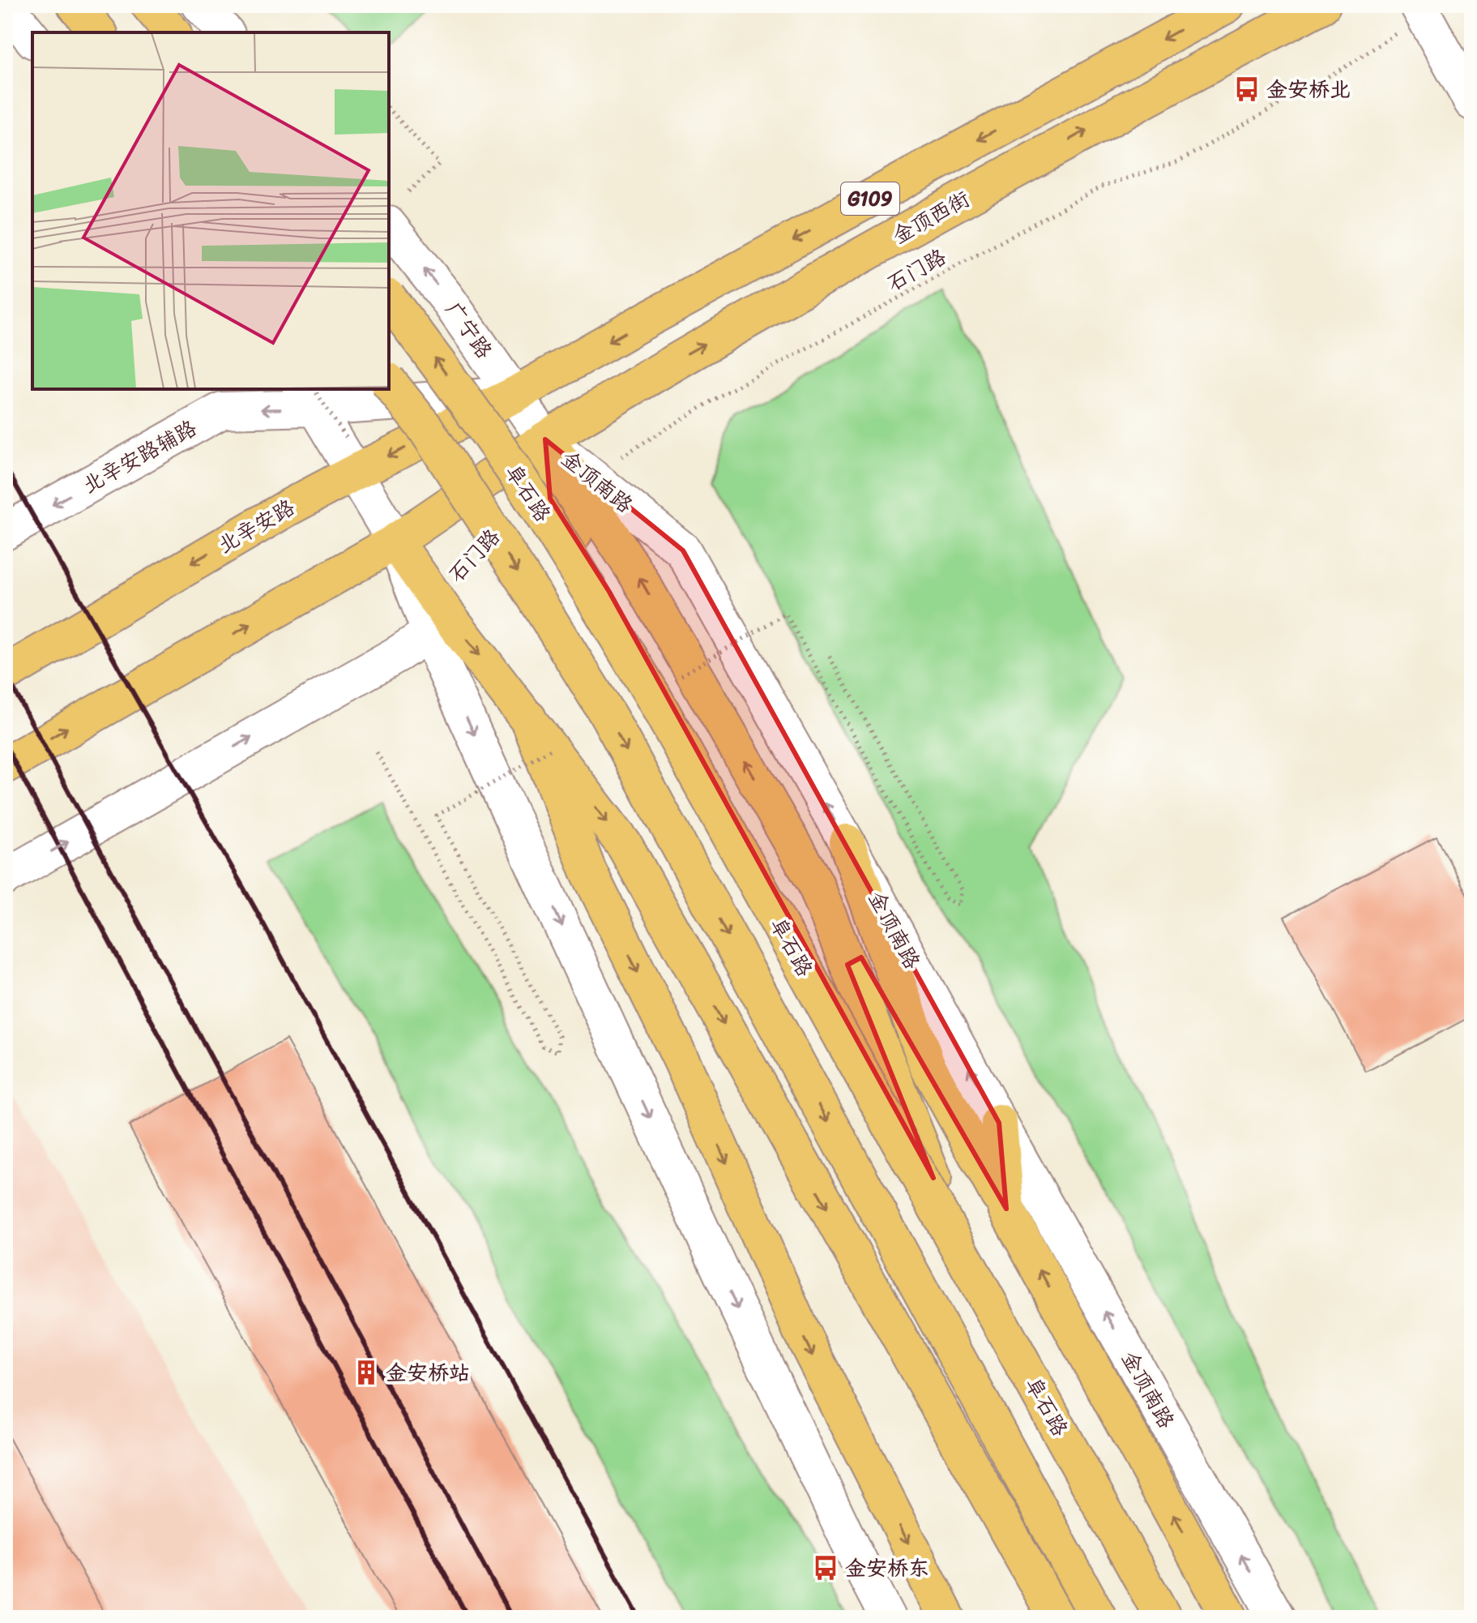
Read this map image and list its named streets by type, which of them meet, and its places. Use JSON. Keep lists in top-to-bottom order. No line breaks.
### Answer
{"streets":{"main road":["G109","金顶西街","金顶南路","阜石路","北辛安路"],"street":["广宁路","北辛安路辅路"],"path":["石门路"]},"crossings":[["G109","广宁路"],["G109","北辛安路辅路"],["G109","北辛安路"],["金顶西街","广宁路"],["金顶西街","金顶南路"],["石门路","金顶南路"],["广宁路","北辛安路辅路"],["广宁路","金顶南路"],["广宁路","北辛安路"],["北辛安路辅路","北辛安路"]],"places":{"bus stop":["金安桥北","金安桥东"],"building":["金安桥站"]}}
